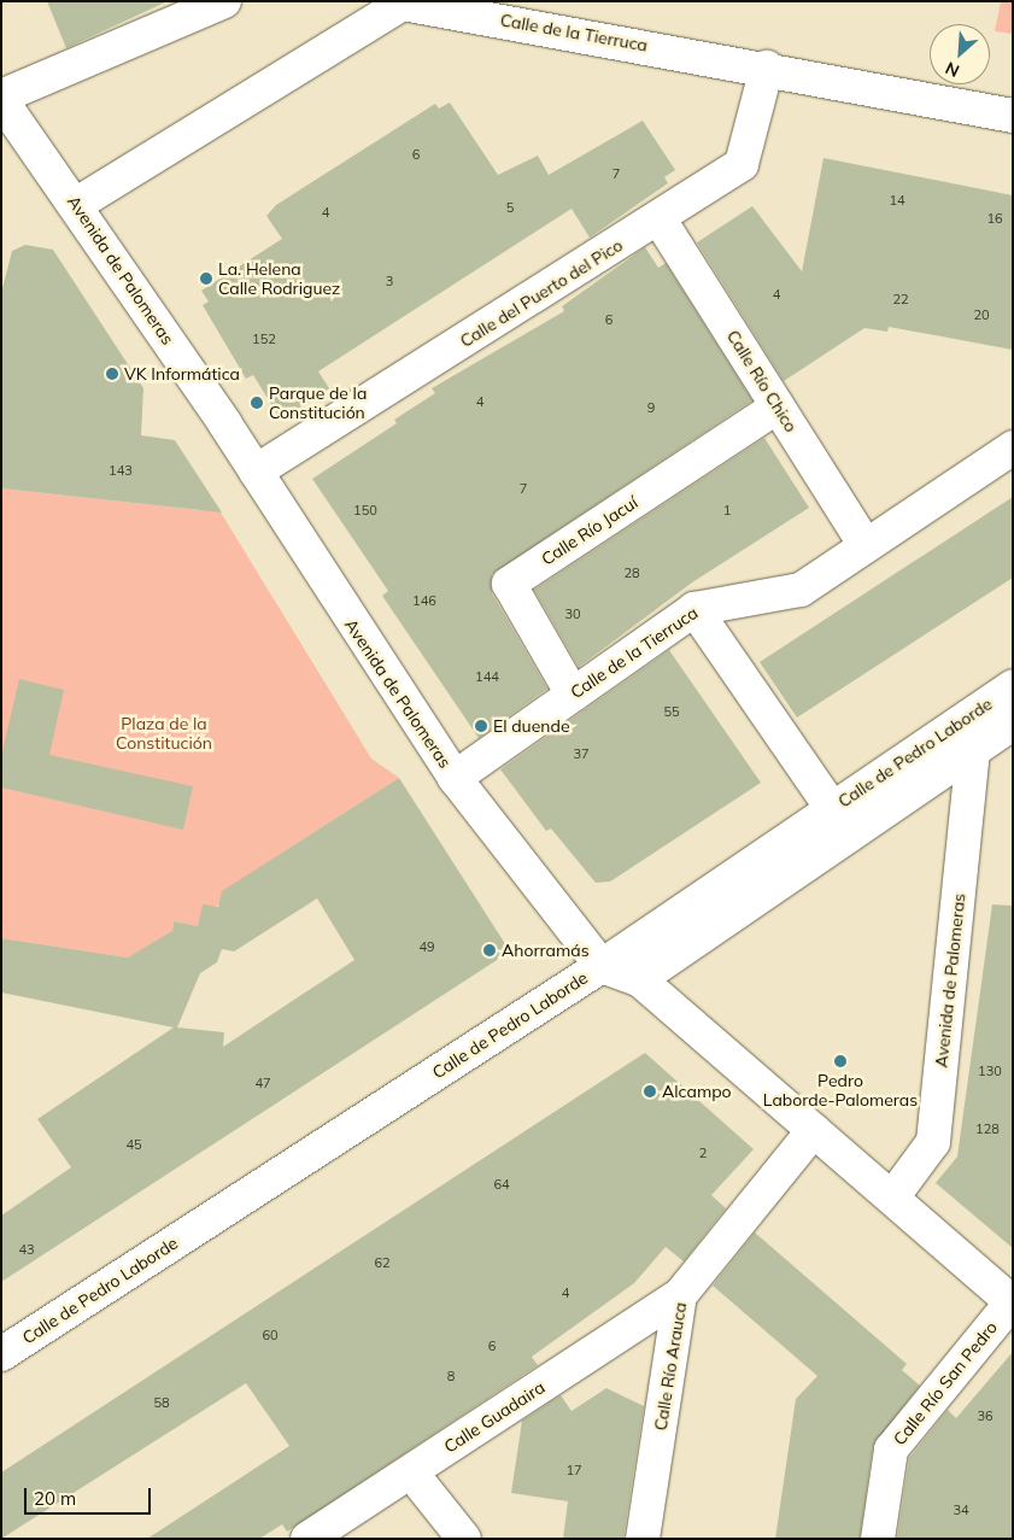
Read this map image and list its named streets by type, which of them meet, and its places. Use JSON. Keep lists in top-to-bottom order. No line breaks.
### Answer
{"streets":{"street":["Calle de la Tierruca","Avenida de Palomeras","Calle del Puerto del Pico","Calle Río Chico","Calle Río Jacuí","Calle de Pedro Laborde","Calle Río Arauca","Calle Río San Pedro","Calle Guadaira"]},"crossings":[["Calle de la Tierruca","Avenida de Palomeras"],["Calle de la Tierruca","Calle del Puerto del Pico"],["Calle de la Tierruca","Calle Río Chico"],["Calle de la Tierruca","Calle Río Jacuí"],["Avenida de Palomeras","Calle del Puerto del Pico"],["Avenida de Palomeras","Calle de Pedro Laborde"],["Calle del Puerto del Pico","Calle Río Chico"],["Calle Río Chico","Calle Río Jacuí"],["Calle Río Arauca","Calle Guadaira"]],"parks":["Plaza de la Constitución"],"places":["La. Helena Calle Rodriguez","VK Informática","Parque de la Constitución","El duende","Ahorramás","Pedro Laborde-Palomeras","Alcampo"],"house_numbers":["6","7","14","5","4","16","3","4","22","20","6","152","4","9","143","7","150","1","28","146","30","144","55","37","49","130","47","128","45","2","64","43","62","4","60","6","8","58","36","17","34"],"scale_bar":"20 m","north":"bottom left"}
